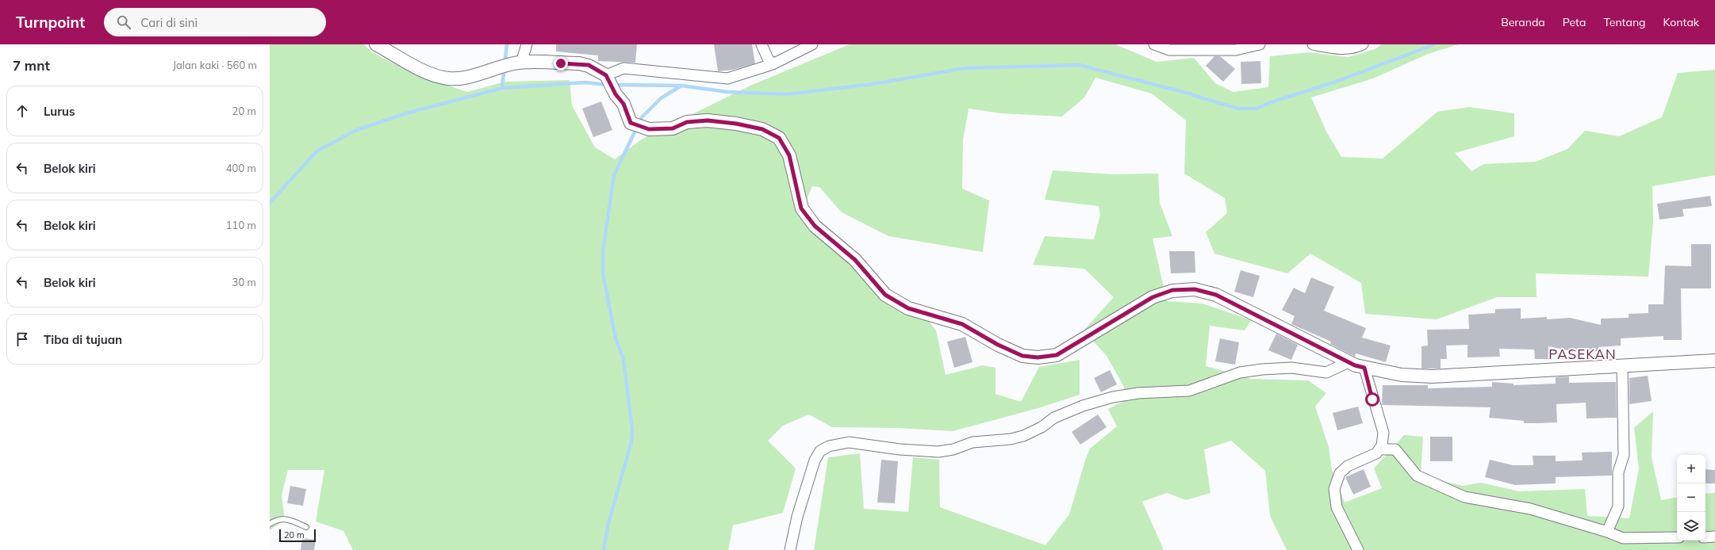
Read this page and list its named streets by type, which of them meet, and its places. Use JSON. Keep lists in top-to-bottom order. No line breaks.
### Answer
{"districts":["PASEKAN"],"scale_bar":"20 m","page":{"header":"Turnpoint","search":"Cari di sini","nav":["Beranda","Peta","Tentang","Kontak"],"heading":["7 mnt","Jalan kaki · 560 m"],"list":[["Lurus","20 m"],["Belok kiri","400 m"],["Belok kiri","110 m"],["Belok kiri","30 m"],"Tiba di tujuan"],"map_buttons":["+","−"],"scale":"20 m"}}
